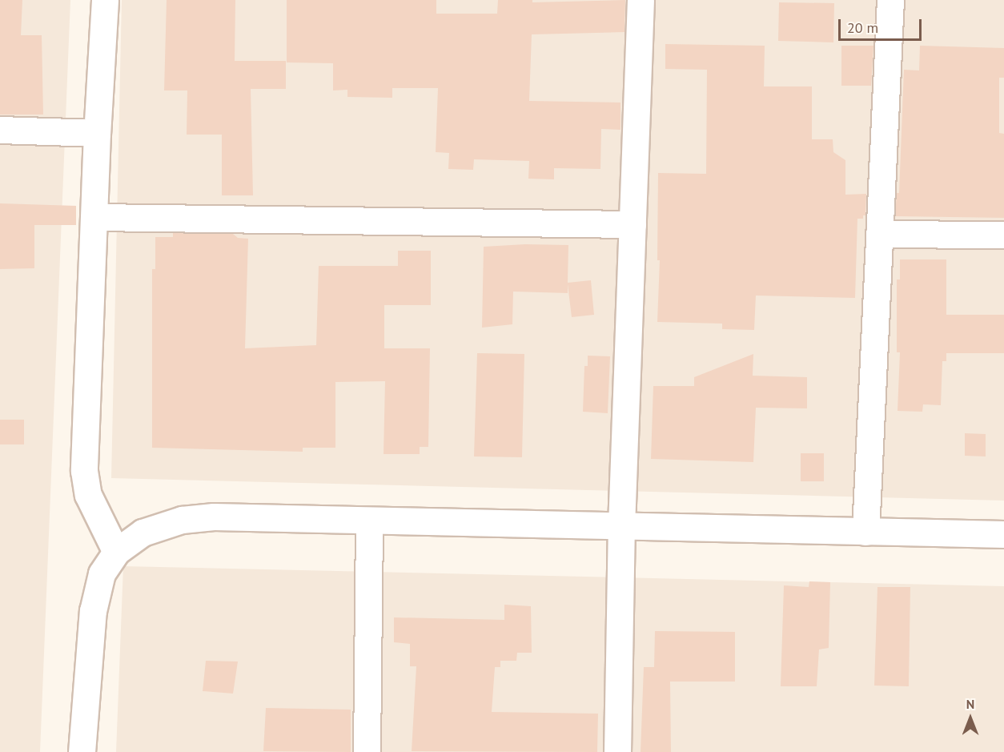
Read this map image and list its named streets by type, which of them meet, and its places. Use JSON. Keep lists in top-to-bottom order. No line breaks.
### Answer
{"scale_bar":"20 m","north":"top"}
